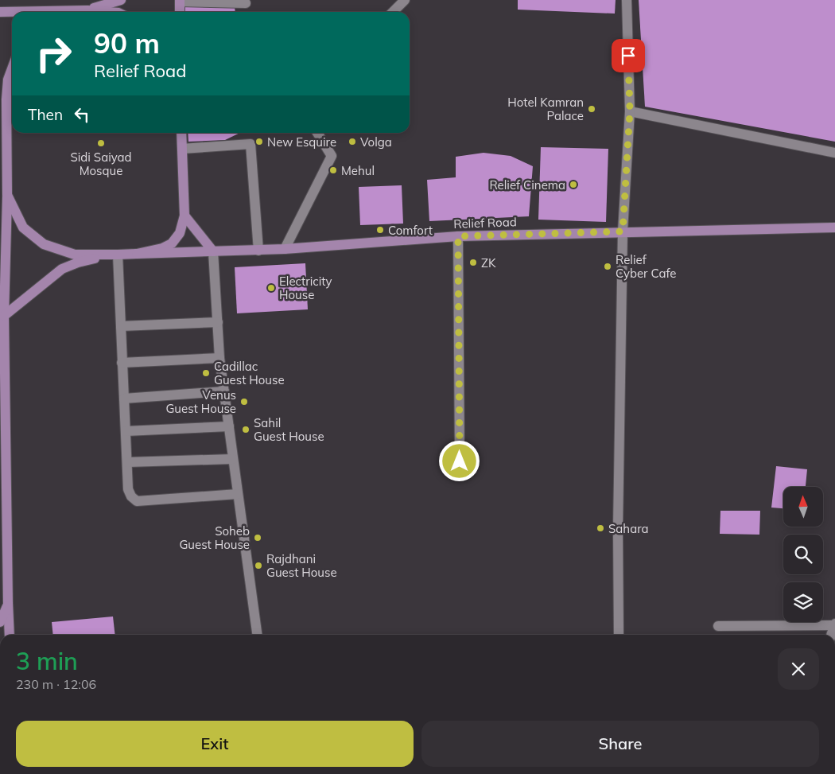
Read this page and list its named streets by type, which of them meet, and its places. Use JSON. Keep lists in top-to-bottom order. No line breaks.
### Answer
{"streets":{"main road":["Relief Road"]},"places":["Hotel Kamran Palace","New Esquire","Volga","Sidi Saiyad Mosque","Mehul","Relief Cinema","Comfort","ZK","Relief Cyber Cafe","Electricity House","Cadillac Guest House","Venus Guest House","Sahil Guest House","Sahara","Soheb Guest House","Rajdhani Guest House"],"north":"top","page":{"turn":["90 m","Relief Road"],"then":"Then","heading":["3 min","230 m · 12:06"],"buttons":["Exit","Share"]}}
